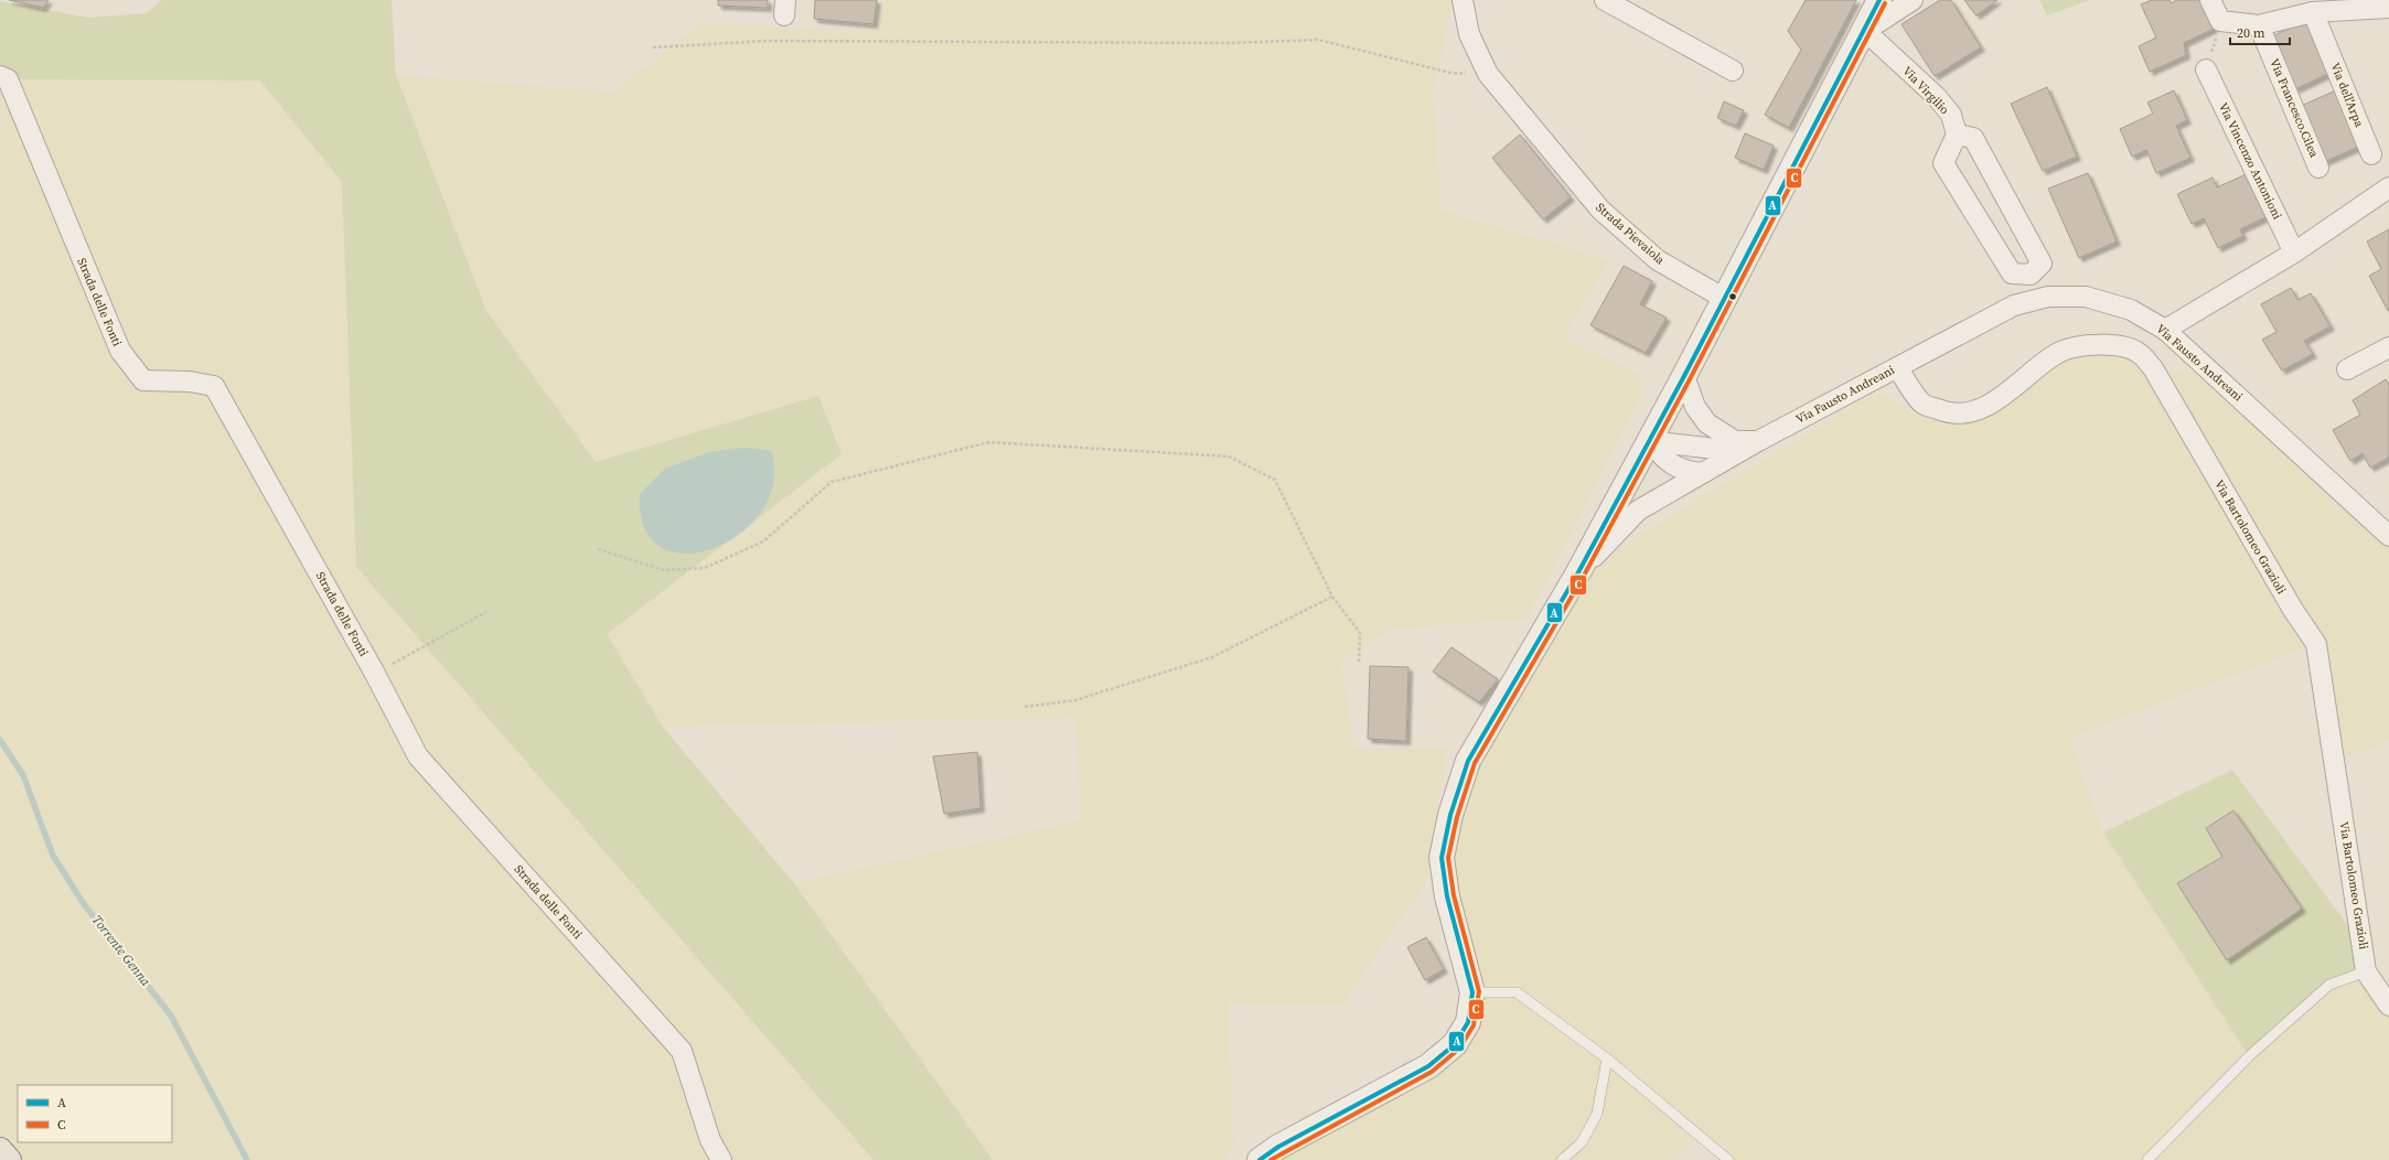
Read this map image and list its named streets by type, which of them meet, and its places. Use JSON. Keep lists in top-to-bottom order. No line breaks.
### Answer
{"streets":{"street":["Via Virgilio","Via dell'Arpa","Via Francesco.Cilea","Via Vincenzo Antonioni","Strada Pievaiola","Strada delle Fonti","Via Fausto Andreani","Via Bartolomeo Grazioli"]},"crossings":[["Via Fausto Andreani","Via Bartolomeo Grazioli"]],"water":["Torrente Genna"],"lines":["transit line A","transit line C"],"legend":["A","C"],"scale_bar":"20 m"}
